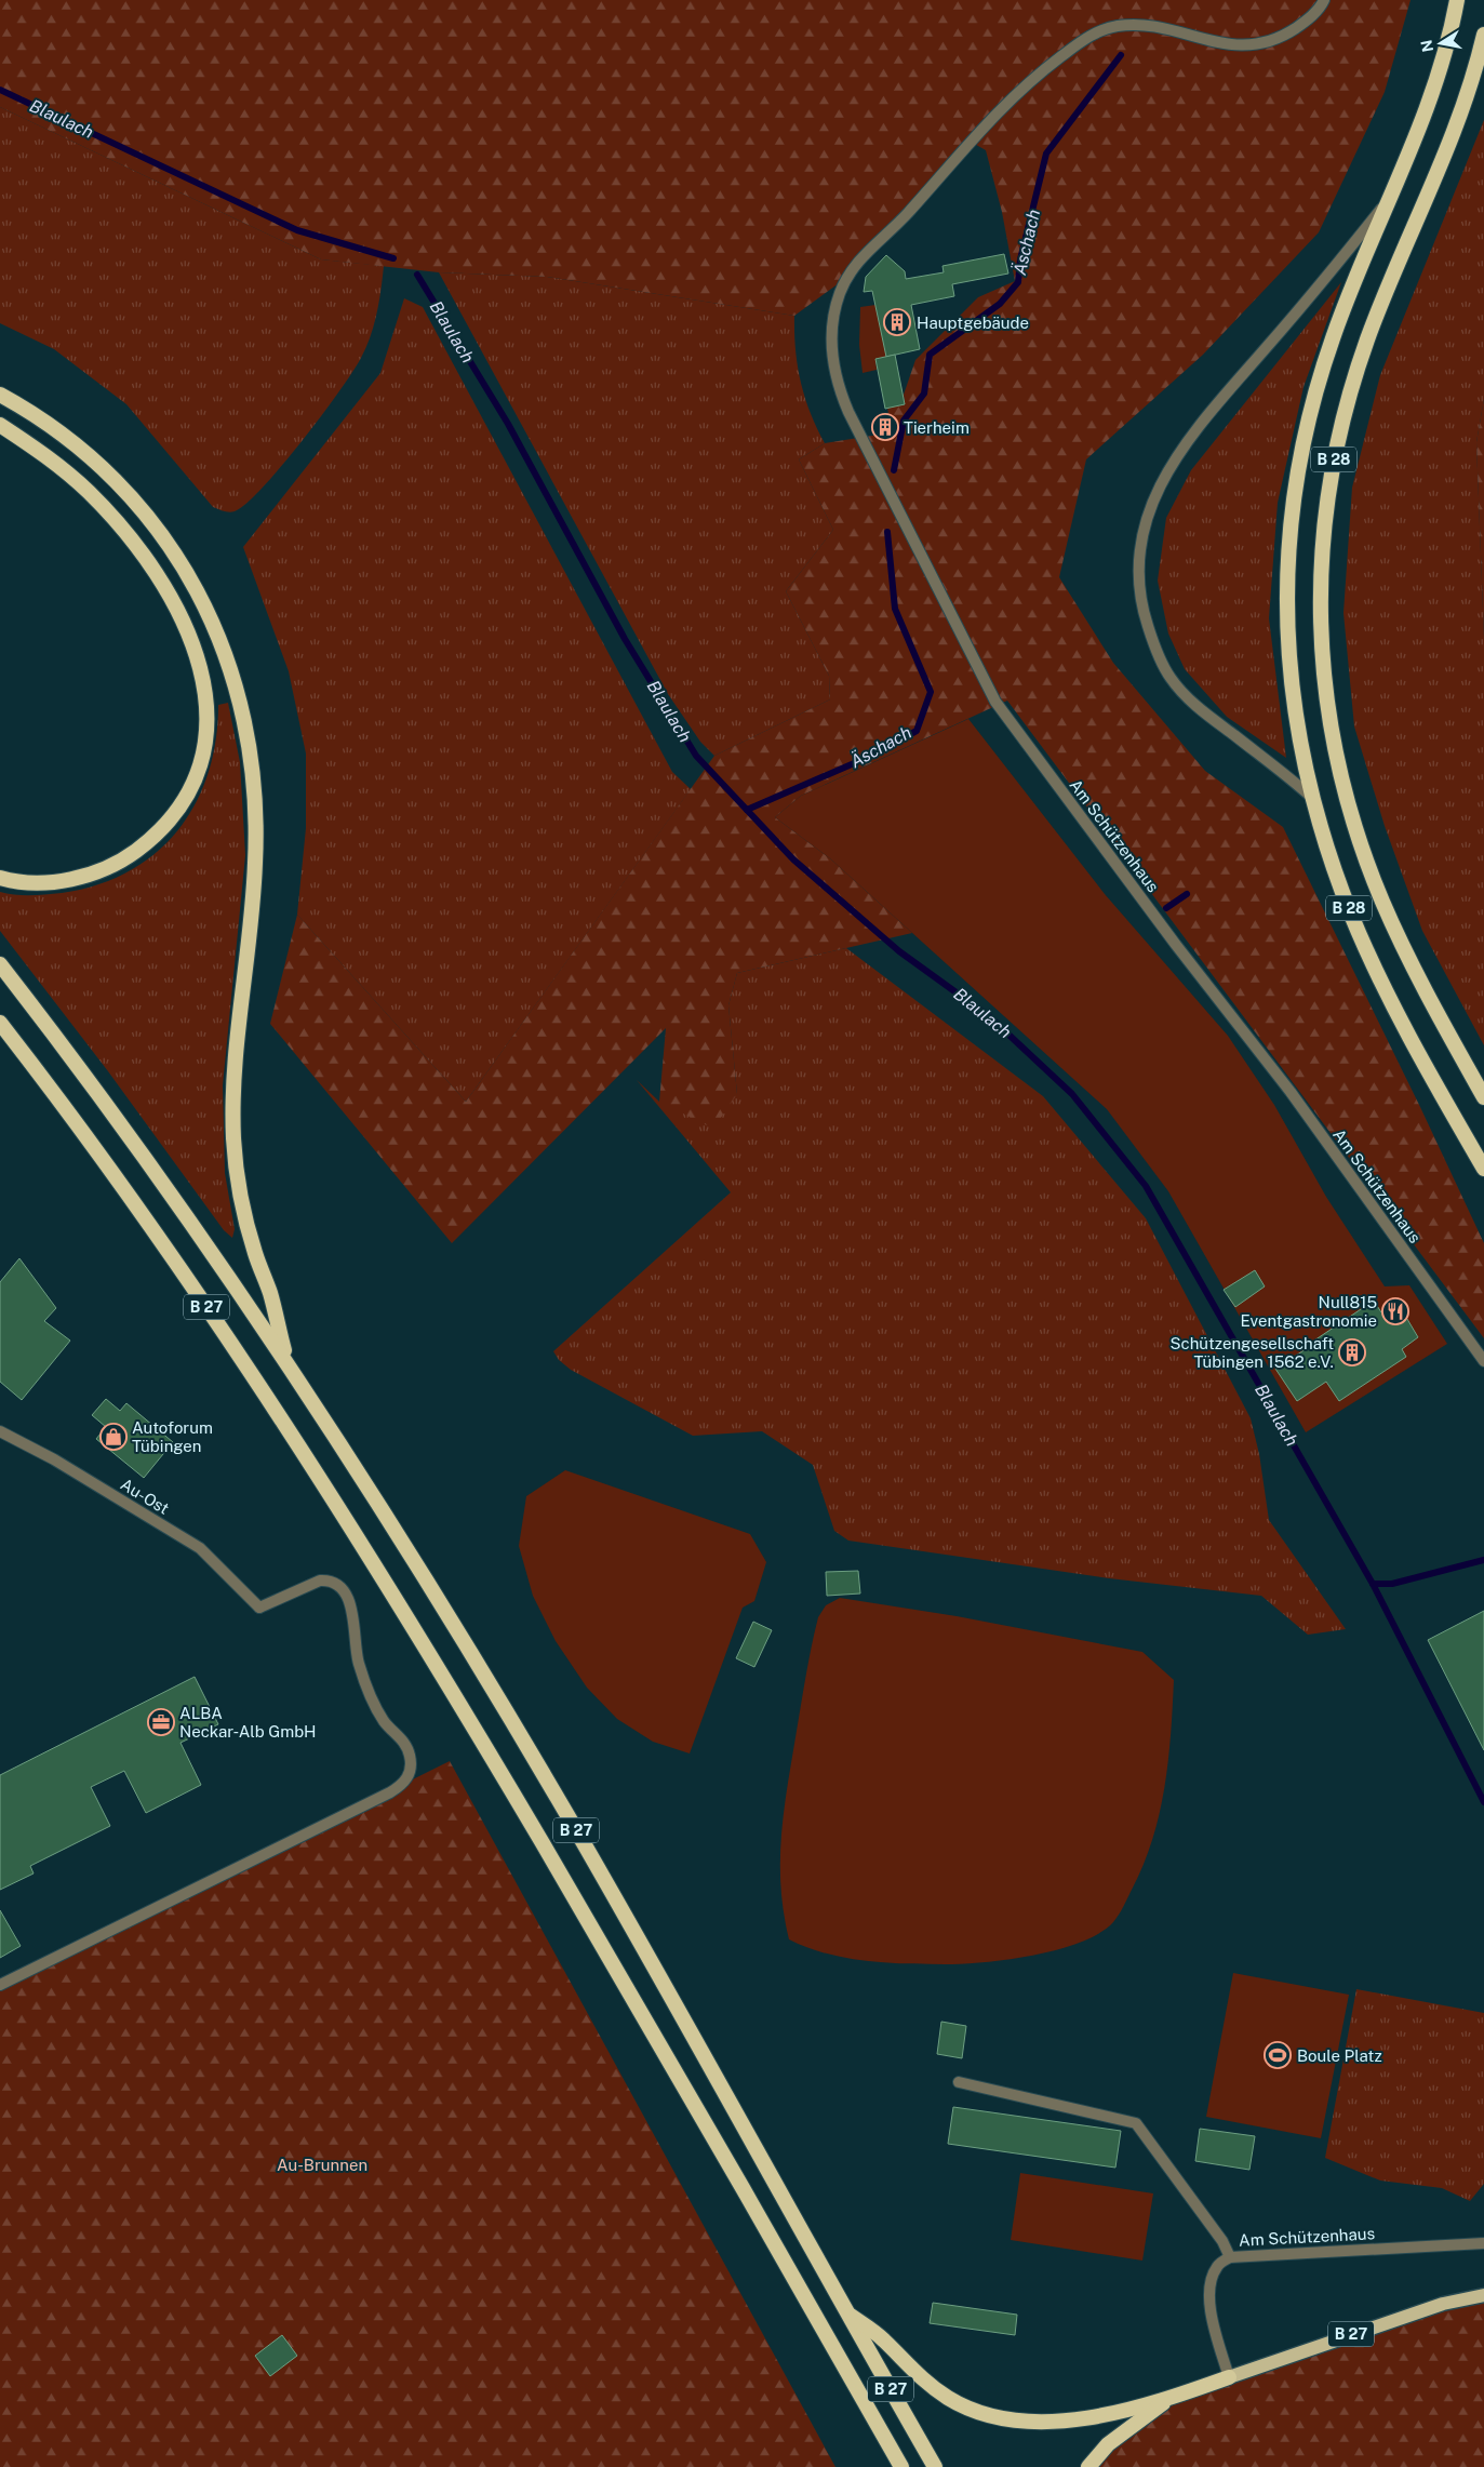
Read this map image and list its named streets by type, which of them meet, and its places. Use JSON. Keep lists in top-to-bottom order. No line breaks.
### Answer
{"streets":{"highway":["B 28","B 27"],"street":["Am Schützenhaus","Au-Ost"]},"crossings":[["Am Schützenhaus","B 27"]],"water":["Blaulach","Äschach"],"parks":["Au-Brunnen"],"places":{"building":["Hauptgebäude","Tierheim","Schützengesellschaft Tübingen 1562 e.V."],"restaurant":["Null815 Eventgastronomie"],"shop":["Autoforum Tübingen"],"office":["ALBA Neckar-Alb GmbH"],"sports":["Boule Platz"]},"north":"left"}
